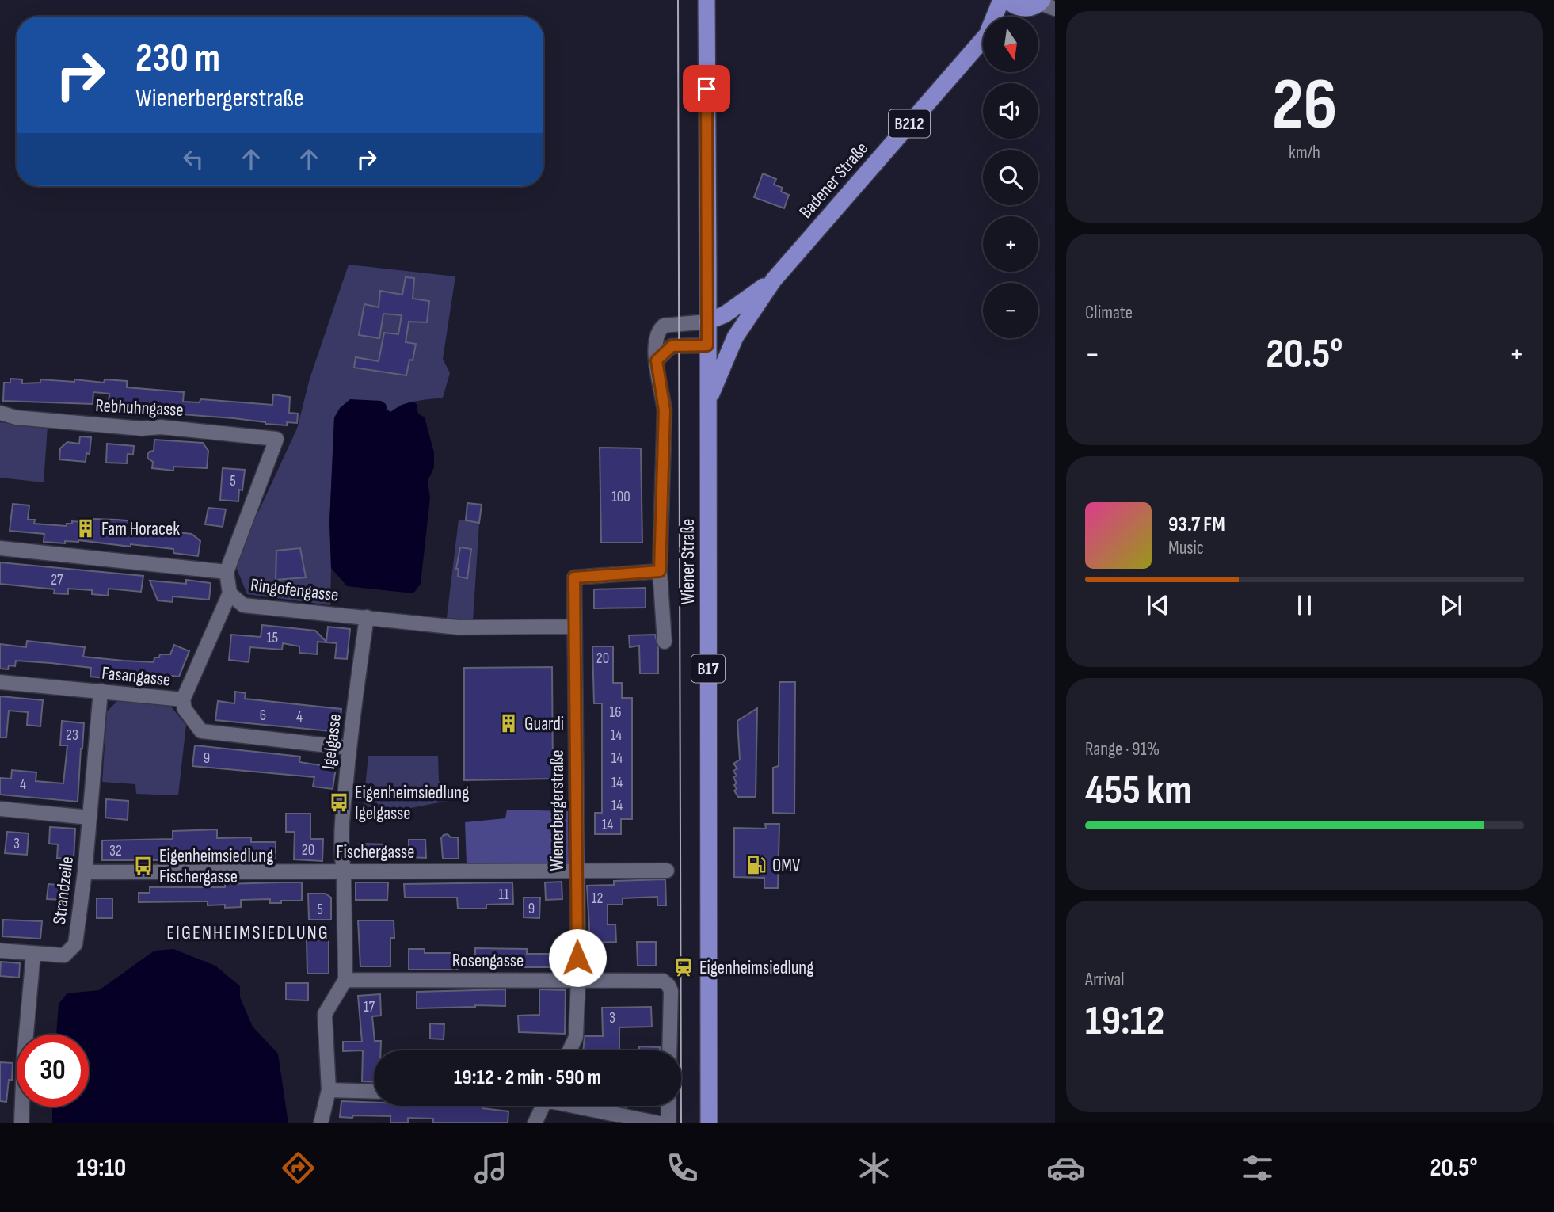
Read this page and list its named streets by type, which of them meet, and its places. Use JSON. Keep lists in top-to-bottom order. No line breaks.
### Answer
{"streets":{"main road":["B212","Badener Straße","Wiener Straße","B17"],"street":["Rebhuhngasse","Ringofengasse","Fasangasse","Igelgasse","Wienerbergerstraße","Fischergasse","Strandzeile","Rosengasse"]},"crossings":[["B212","Badener Straße"],["B212","Wiener Straße"],["Rebhuhngasse","Ringofengasse"],["Ringofengasse","Igelgasse"],["Ringofengasse","Wienerbergerstraße"],["Fasangasse","Igelgasse"],["Fasangasse","Strandzeile"],["Igelgasse","Fischergasse"],["Igelgasse","Rosengasse"],["Wienerbergerstraße","Fischergasse"],["Wienerbergerstraße","Rosengasse"],["Fischergasse","Strandzeile"]],"districts":["EIGENHEIMSIEDLUNG"],"places":{"building":["Fam Horacek","Guardi"],"bus stop":["Eigenheimsiedlung Igelgasse","Eigenheimsiedlung Fischergasse"],"fuel station":["OMV"],"station":["Eigenheimsiedlung"]},"house_numbers":["5","100","27","15","20","16","6","4","23","14","9","14","14","4","14","14","3","20","32","11","12","9","5","17","3"],"north":"bottom","page":{"tile":[["26","km/h"],"Climate",["Range · 91%","455 km"],["Arrival","19:12"]],"map_buttons":["+","−"],"turn":["230 m","Wienerbergerstraße"],"heat":["−","20.5°","+"],"song":["93.7 FM","Music"],"limit":"30","trip":"19:12 · 2 min · 590 m","tabs":["19:10","20.5°"]}}
